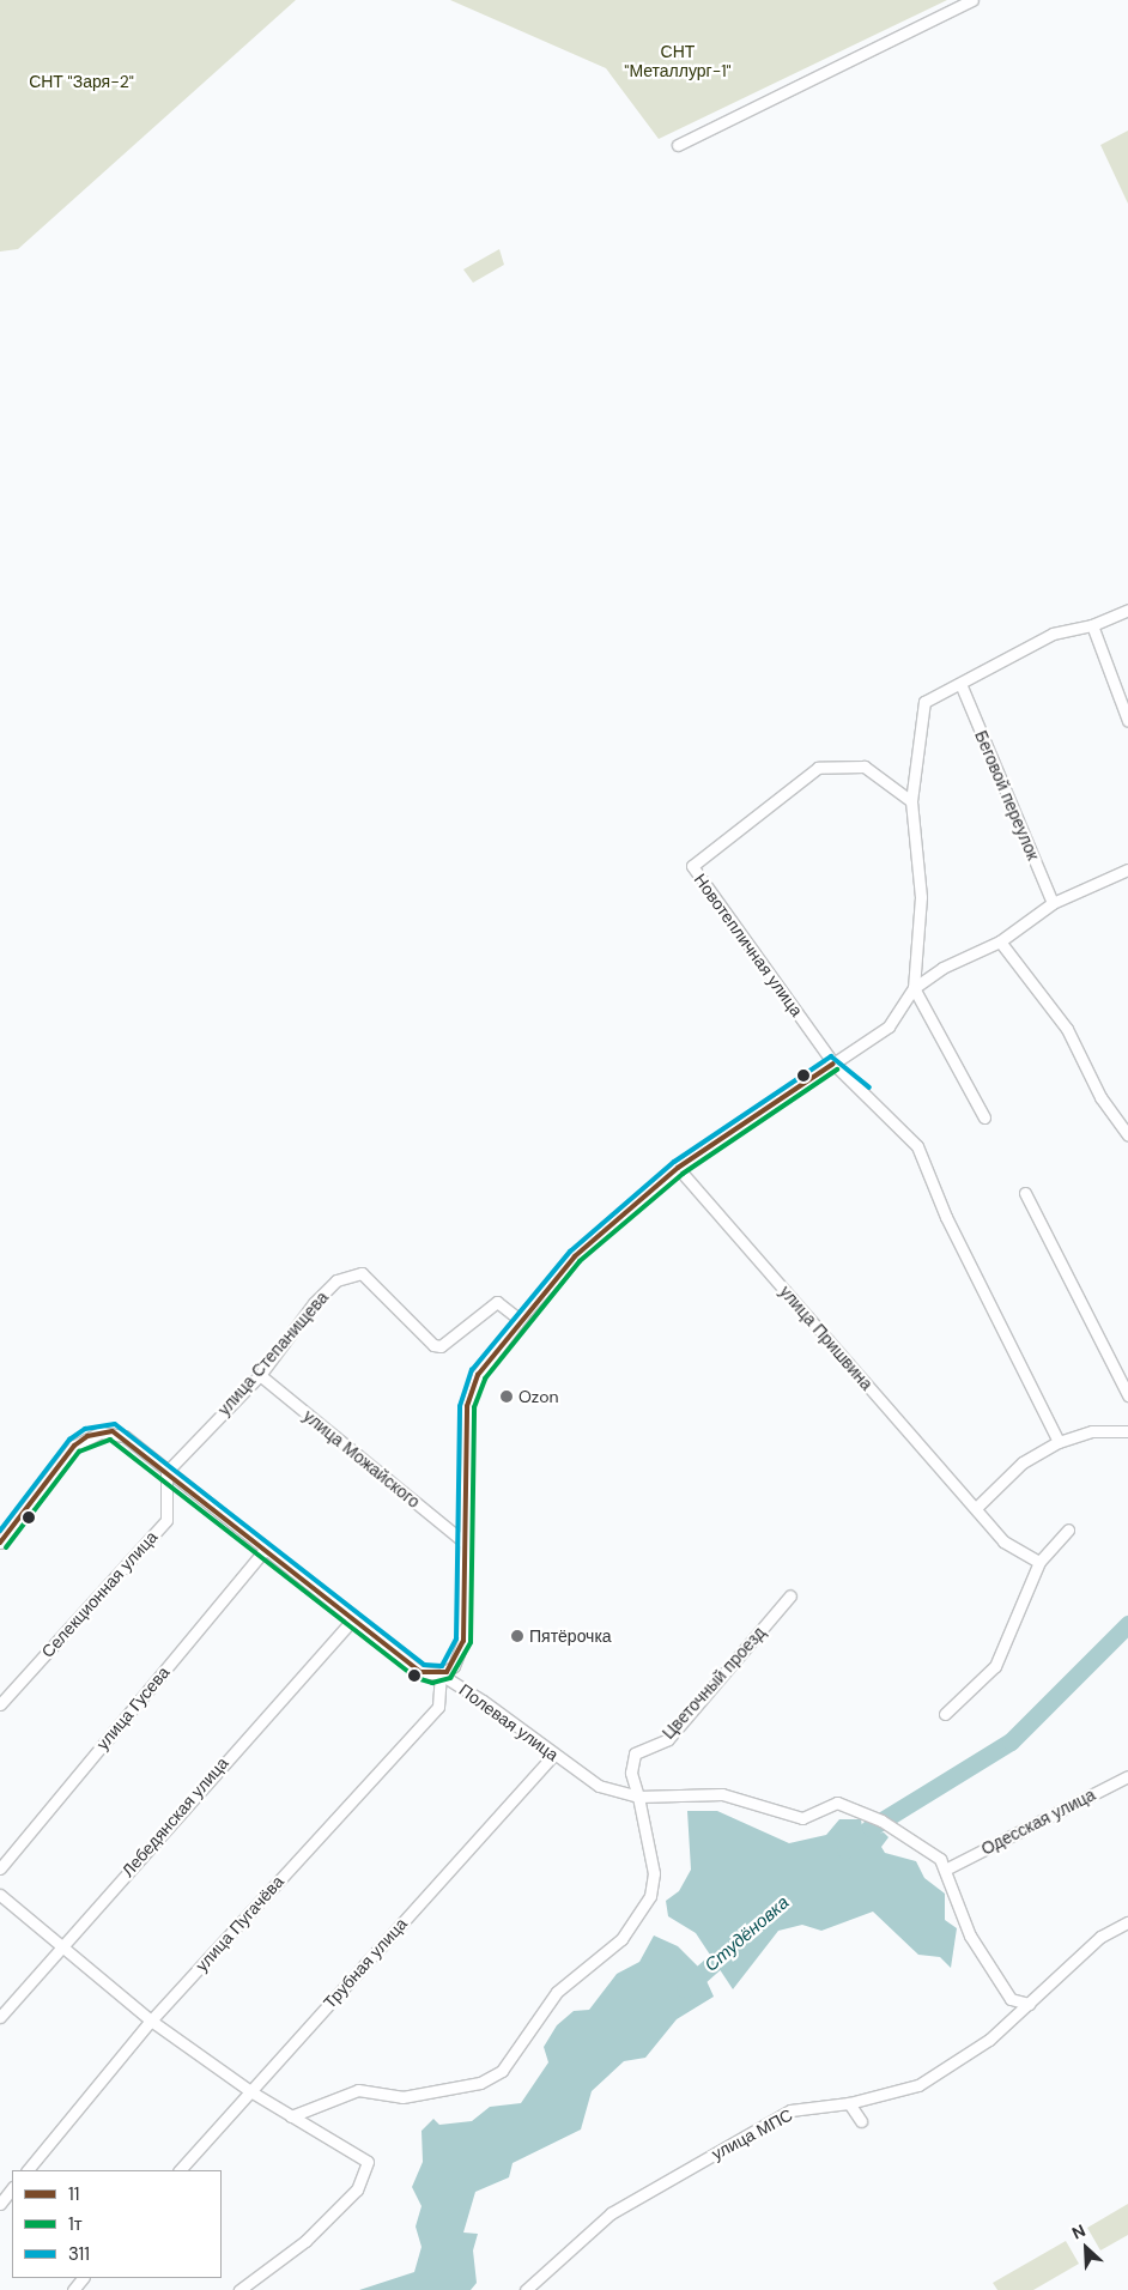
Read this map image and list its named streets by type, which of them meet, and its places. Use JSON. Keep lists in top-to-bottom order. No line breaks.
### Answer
{"streets":{"street":["Беговой переулок","Новотепличная улица","улица Пришвина","улица Степанищева","улица Можайского","Селекционная улица","Цветочный проезд","улица Гусева","Полевая улица","Лебедянская улица","Одесская улица","улица Пугачёва","Трубная улица","улица МПС"]},"crossings":[["улица Степанищева","улица Можайского"],["улица Степанищева","Селекционная улица"],["улица Степанищева","Полевая улица"],["Селекционная улица","Полевая улица"],["Цветочный проезд","Полевая улица"],["улица Гусева","Полевая улица"],["Полевая улица","Лебедянская улица"],["Полевая улица","Одесская улица"],["Полевая улица","улица Пугачёва"],["Полевая улица","Трубная улица"]],"water":["Студёновка"],"parks":["СНТ \"Металлург-1\"","СНТ \"Заря-2\""],"places":["Ozon","Пятёрочка"],"lines":["transit line 311","transit line 11","transit line 1т"],"legend":["11","1т","311"],"north":"top left"}
